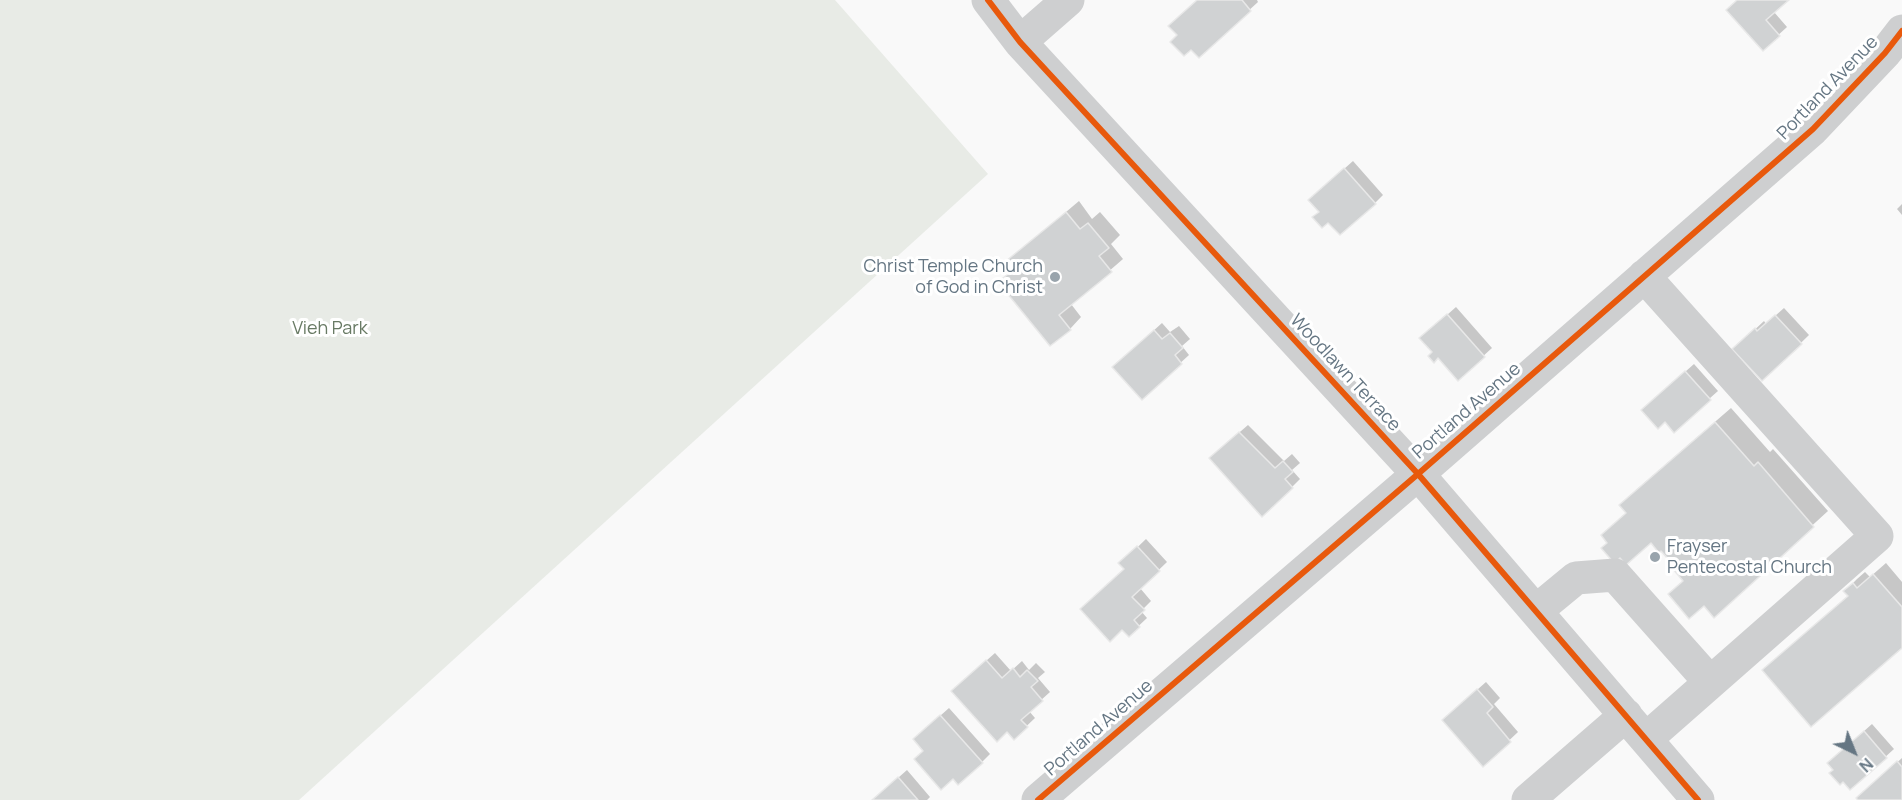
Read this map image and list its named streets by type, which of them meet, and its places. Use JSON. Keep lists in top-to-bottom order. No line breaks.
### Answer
{"streets":{"street":["Portland Avenue","Woodlawn Terrace"]},"crossings":[["Portland Avenue","Woodlawn Terrace"]],"parks":["Vieh Park"],"places":["Christ Temple Church of God in Christ","Frayser Pentecostal Church"],"north":"bottom right"}
